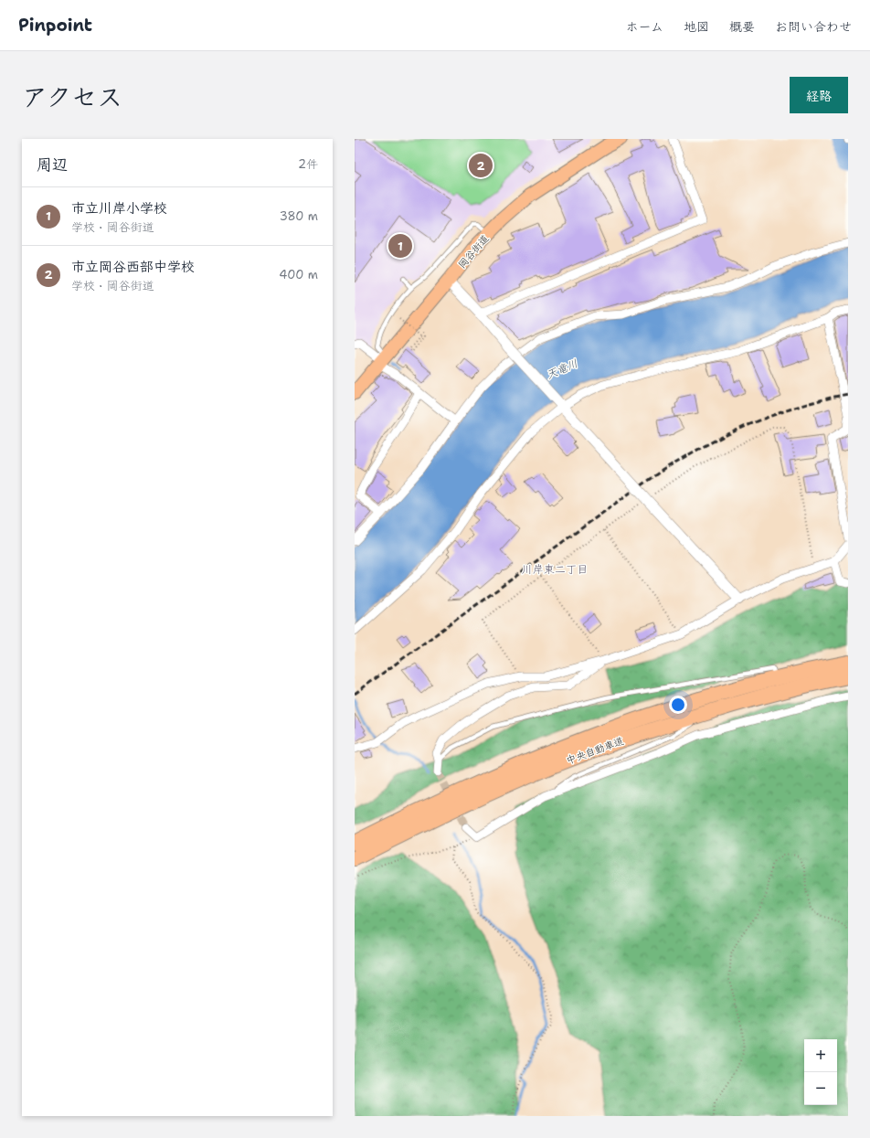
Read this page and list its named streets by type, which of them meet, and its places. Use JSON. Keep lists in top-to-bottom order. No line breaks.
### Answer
{"streets":{"highway":["中央自動車道"],"main road":["岡谷街道"]},"districts":["川岸東二丁目"],"water":["天竜川"],"page":{"header":"Pinpoint","nav":["ホーム","地図","概要","お問い合わせ"],"title":"アクセス","buttons":"経路","heading":["周辺","2件"],"pins":["2","1"],"list":[{"mark":"1","name":"市立川岸小学校","note":"学校 · 岡谷街道","value":"380 m"},{"mark":"2","name":"市立岡谷西部中学校","note":"学校 · 岡谷街道","value":"400 m"}],"map_buttons":["+","−"]}}
